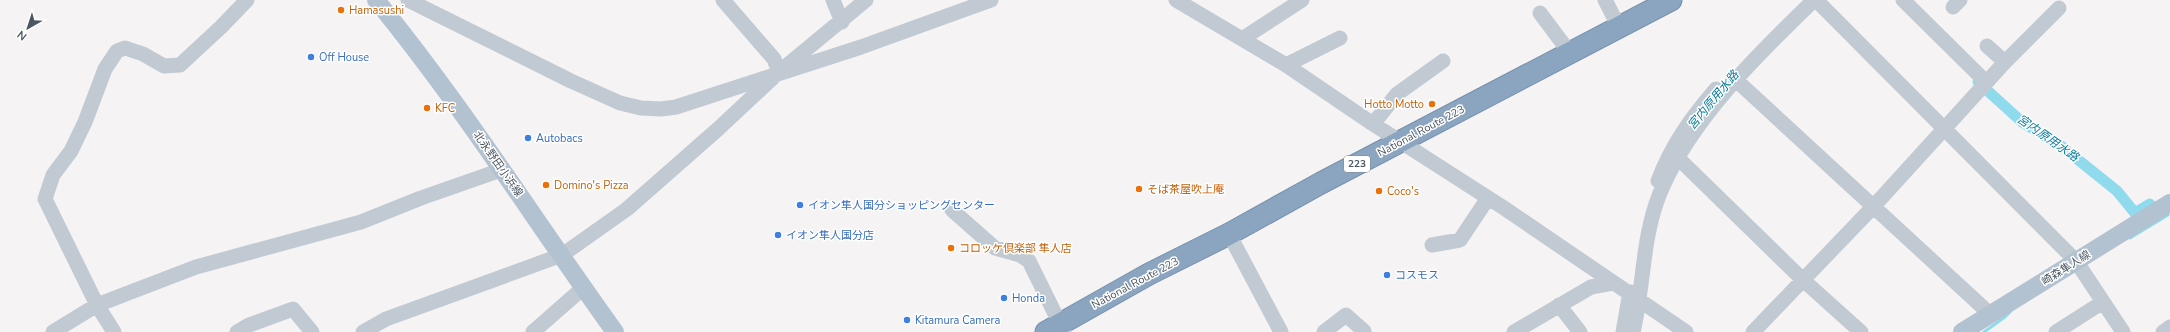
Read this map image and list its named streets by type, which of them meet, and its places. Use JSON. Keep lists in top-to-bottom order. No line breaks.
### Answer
{"streets":{"highway":["National Route 223","223"],"main road":["北永野田小浜線","崎森隼人線"]},"water":["宮内原用水路"],"places":["Hamasushi","Off House","Hotto Motto","KFC","Autobacs","Domino's Pizza","そば茶屋吹上庵","Coco's","イオン隼人国分ショッピングセンター","イオン隼人国分店","コロッケ倶楽部 隼人店","コスモス","Honda","Kitamura Camera"],"north":"bottom left"}
